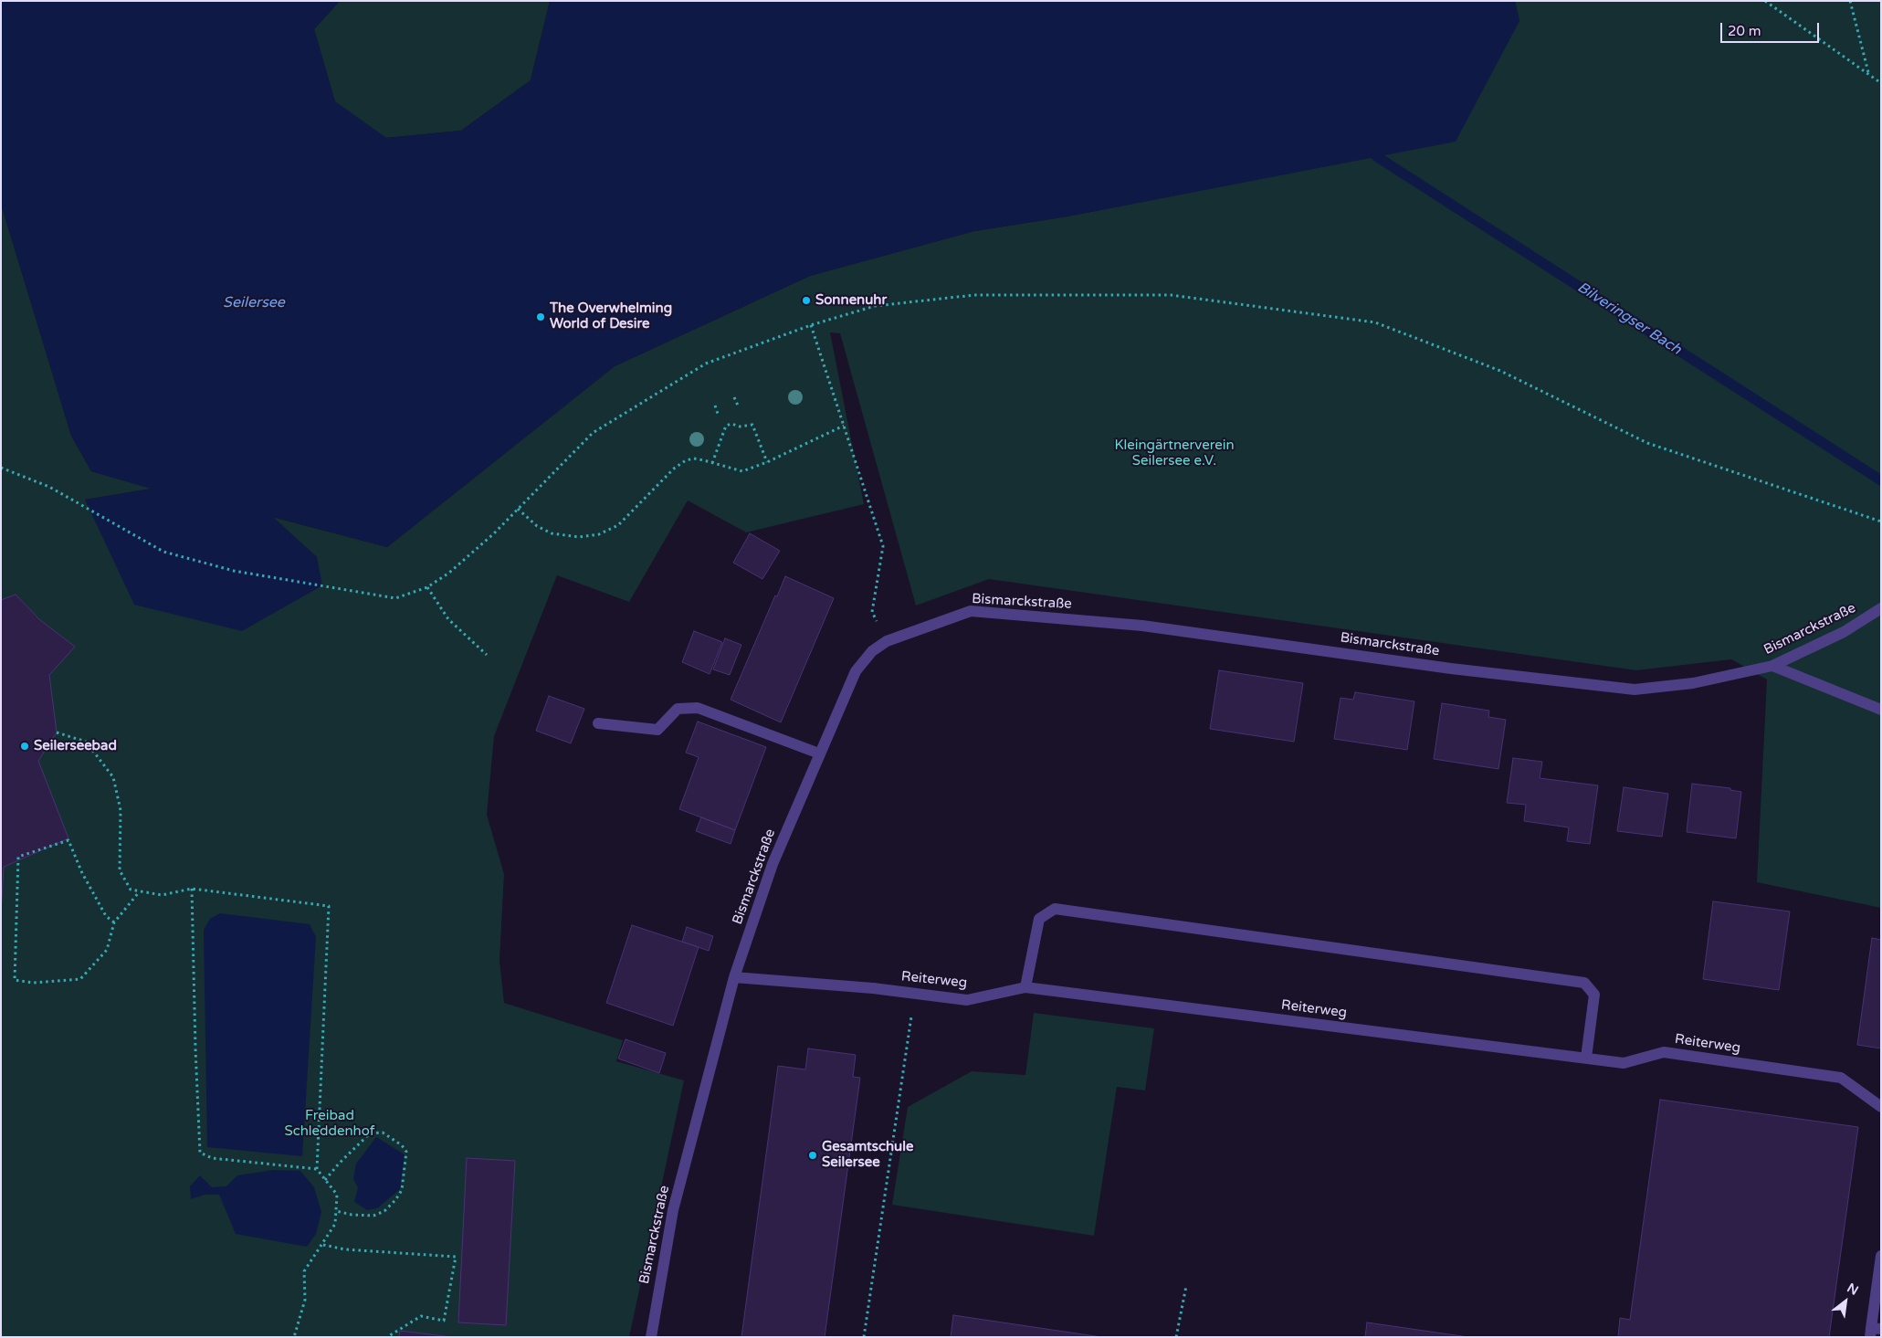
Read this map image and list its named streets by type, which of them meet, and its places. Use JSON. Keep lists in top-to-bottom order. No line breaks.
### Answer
{"streets":{"street":["Bismarckstraße","Reiterweg"]},"crossings":[["Bismarckstraße","Reiterweg"]],"water":["Seilersee","Bilveringser Bach"],"parks":["Kleingärtnerverein Seilersee e.V.","Freibad Schleddenhof"],"places":["Sonnenuhr","The Overwhelming World of Desire","Seilerseebad","Gesamtschule Seilersee"],"scale_bar":"20 m","north":"top right"}
